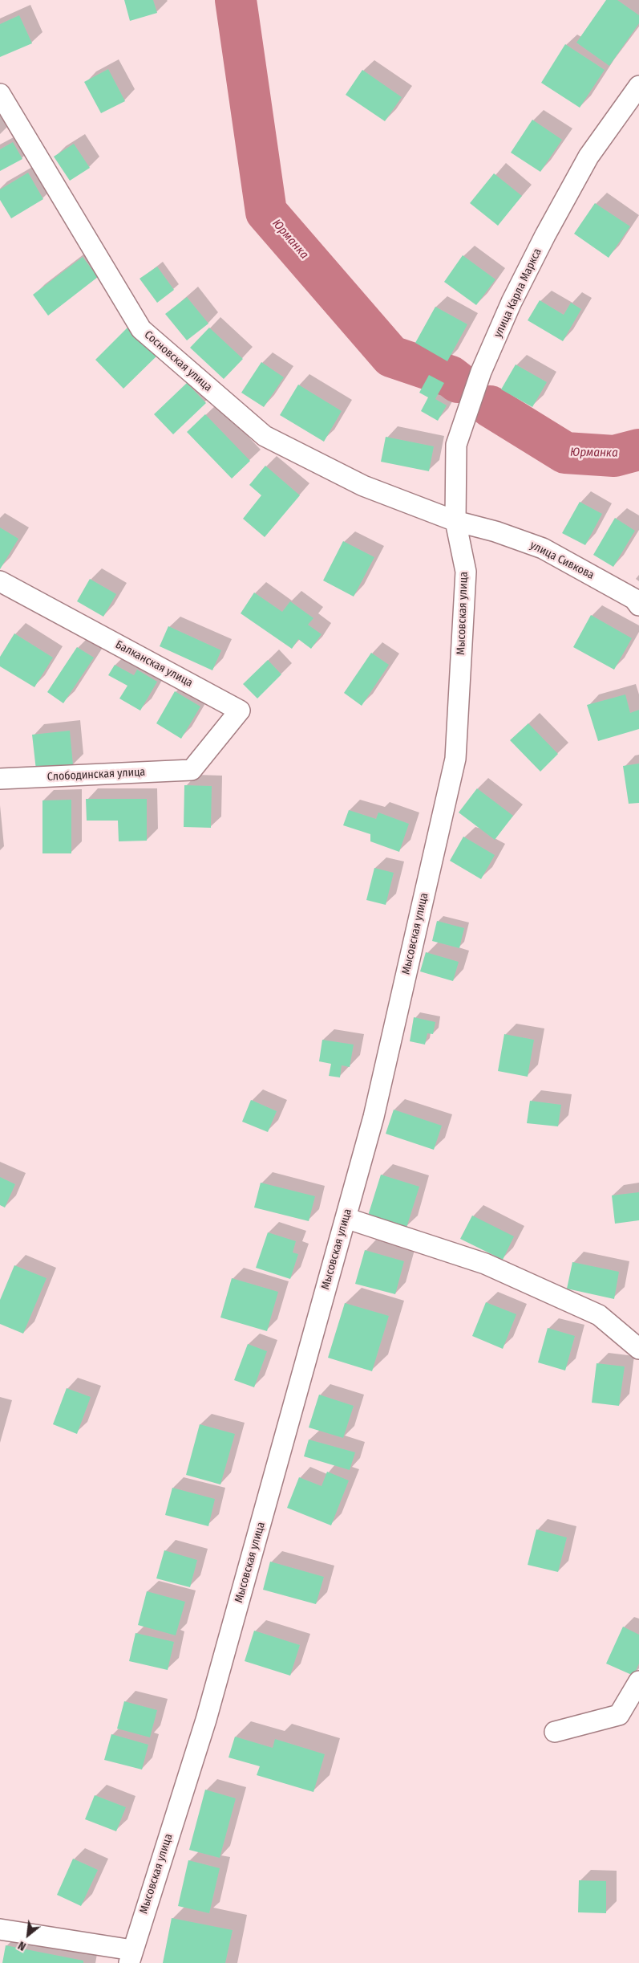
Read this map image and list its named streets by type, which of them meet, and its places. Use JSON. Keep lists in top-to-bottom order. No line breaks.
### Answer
{"streets":{"street":["улица Карла Маркса","Сосновская улица","улица Сивкова","Мысовская улица","Балканская улица","Слободинская улица"]},"crossings":[["улица Карла Маркса","Сосновская улица"],["улица Карла Маркса","улица Сивкова"],["улица Карла Маркса","Мысовская улица"],["Сосновская улица","улица Сивкова"],["Сосновская улица","Мысовская улица"],["улица Сивкова","Мысовская улица"],["Балканская улица","Слободинская улица"]],"water":["Юрманка"],"north":"bottom left"}
